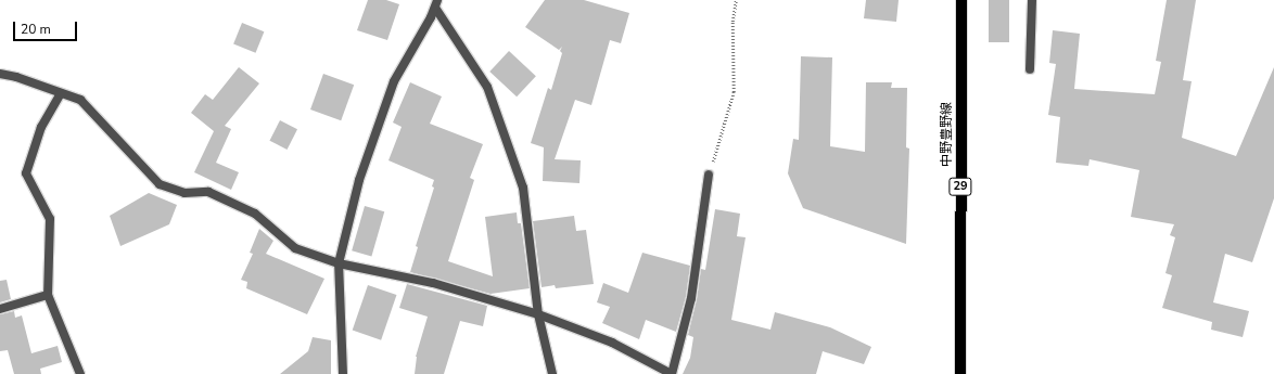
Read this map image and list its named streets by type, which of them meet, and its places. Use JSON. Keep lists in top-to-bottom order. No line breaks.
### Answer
{"streets":{"main road":["中野豊野線","29"]},"scale_bar":"20 m"}
